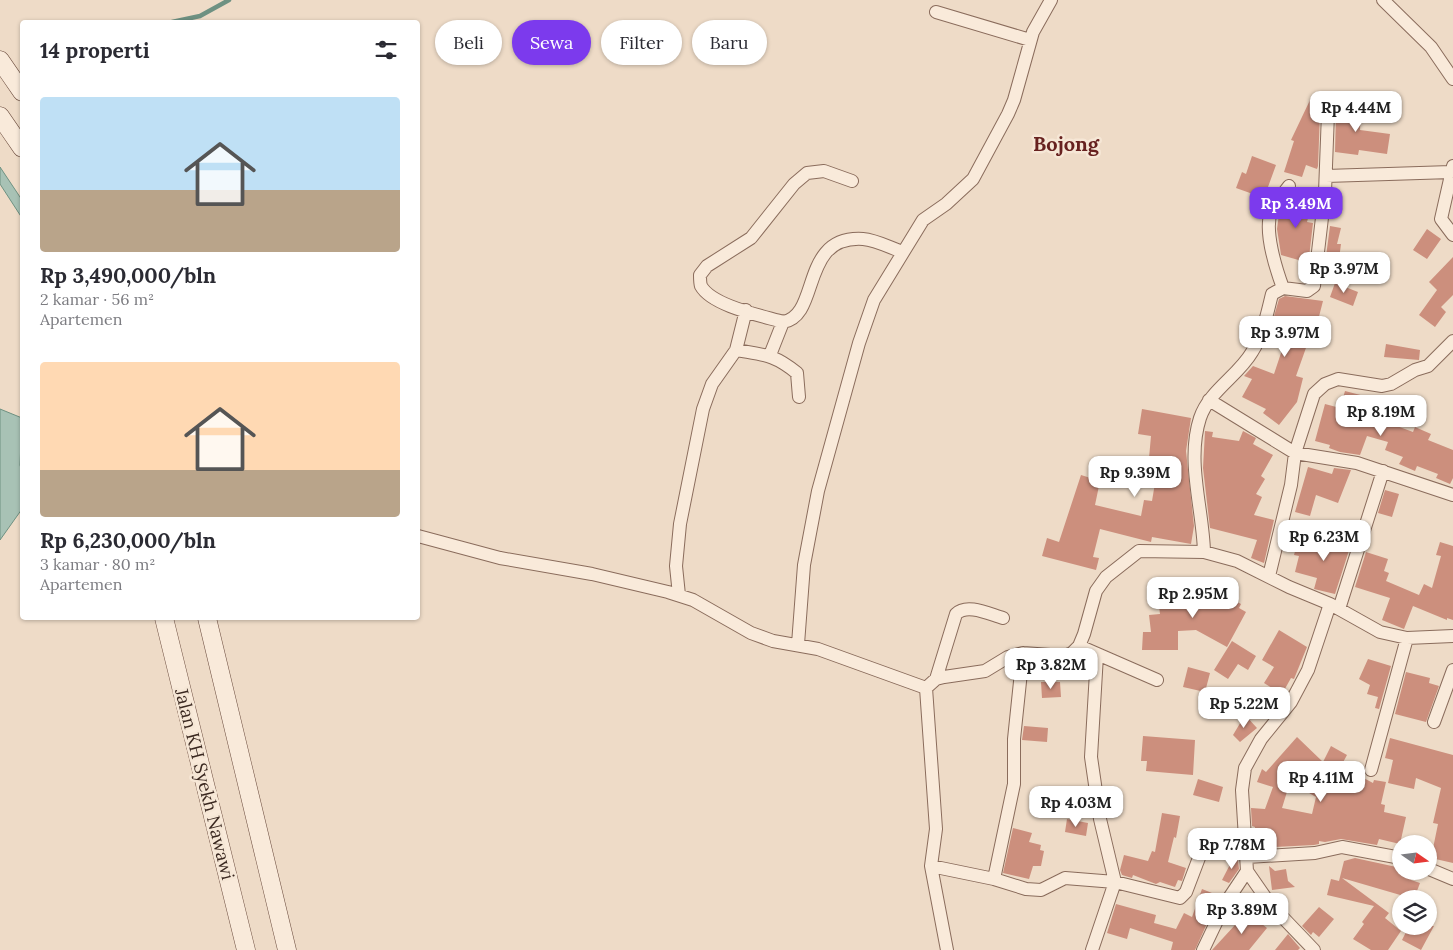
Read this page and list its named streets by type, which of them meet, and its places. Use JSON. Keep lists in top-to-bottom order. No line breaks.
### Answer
{"streets":{"main road":["Jalan KH Syekh Nawawi"]},"districts":["Bojong"],"north":"right","page":{"chip":["Beli","Sewa","Filter","Baru"],"heading":"14 properti","list":[{"name":"Rp 3,490,000/bln","note":"2 kamar · 56 m² · Apartemen"},{"name":"Rp 6,230,000/bln","note":"3 kamar · 80 m² · Apartemen"}],"price":["Rp 4.44M","Rp 3.49M","Rp 3.97M","Rp 3.97M","Rp 8.19M","Rp 9.39M","Rp 6.23M","Rp 2.95M","Rp 3.82M","Rp 5.22M","Rp 4.11M","Rp 4.03M","Rp 7.78M","Rp 3.89M"]}}
